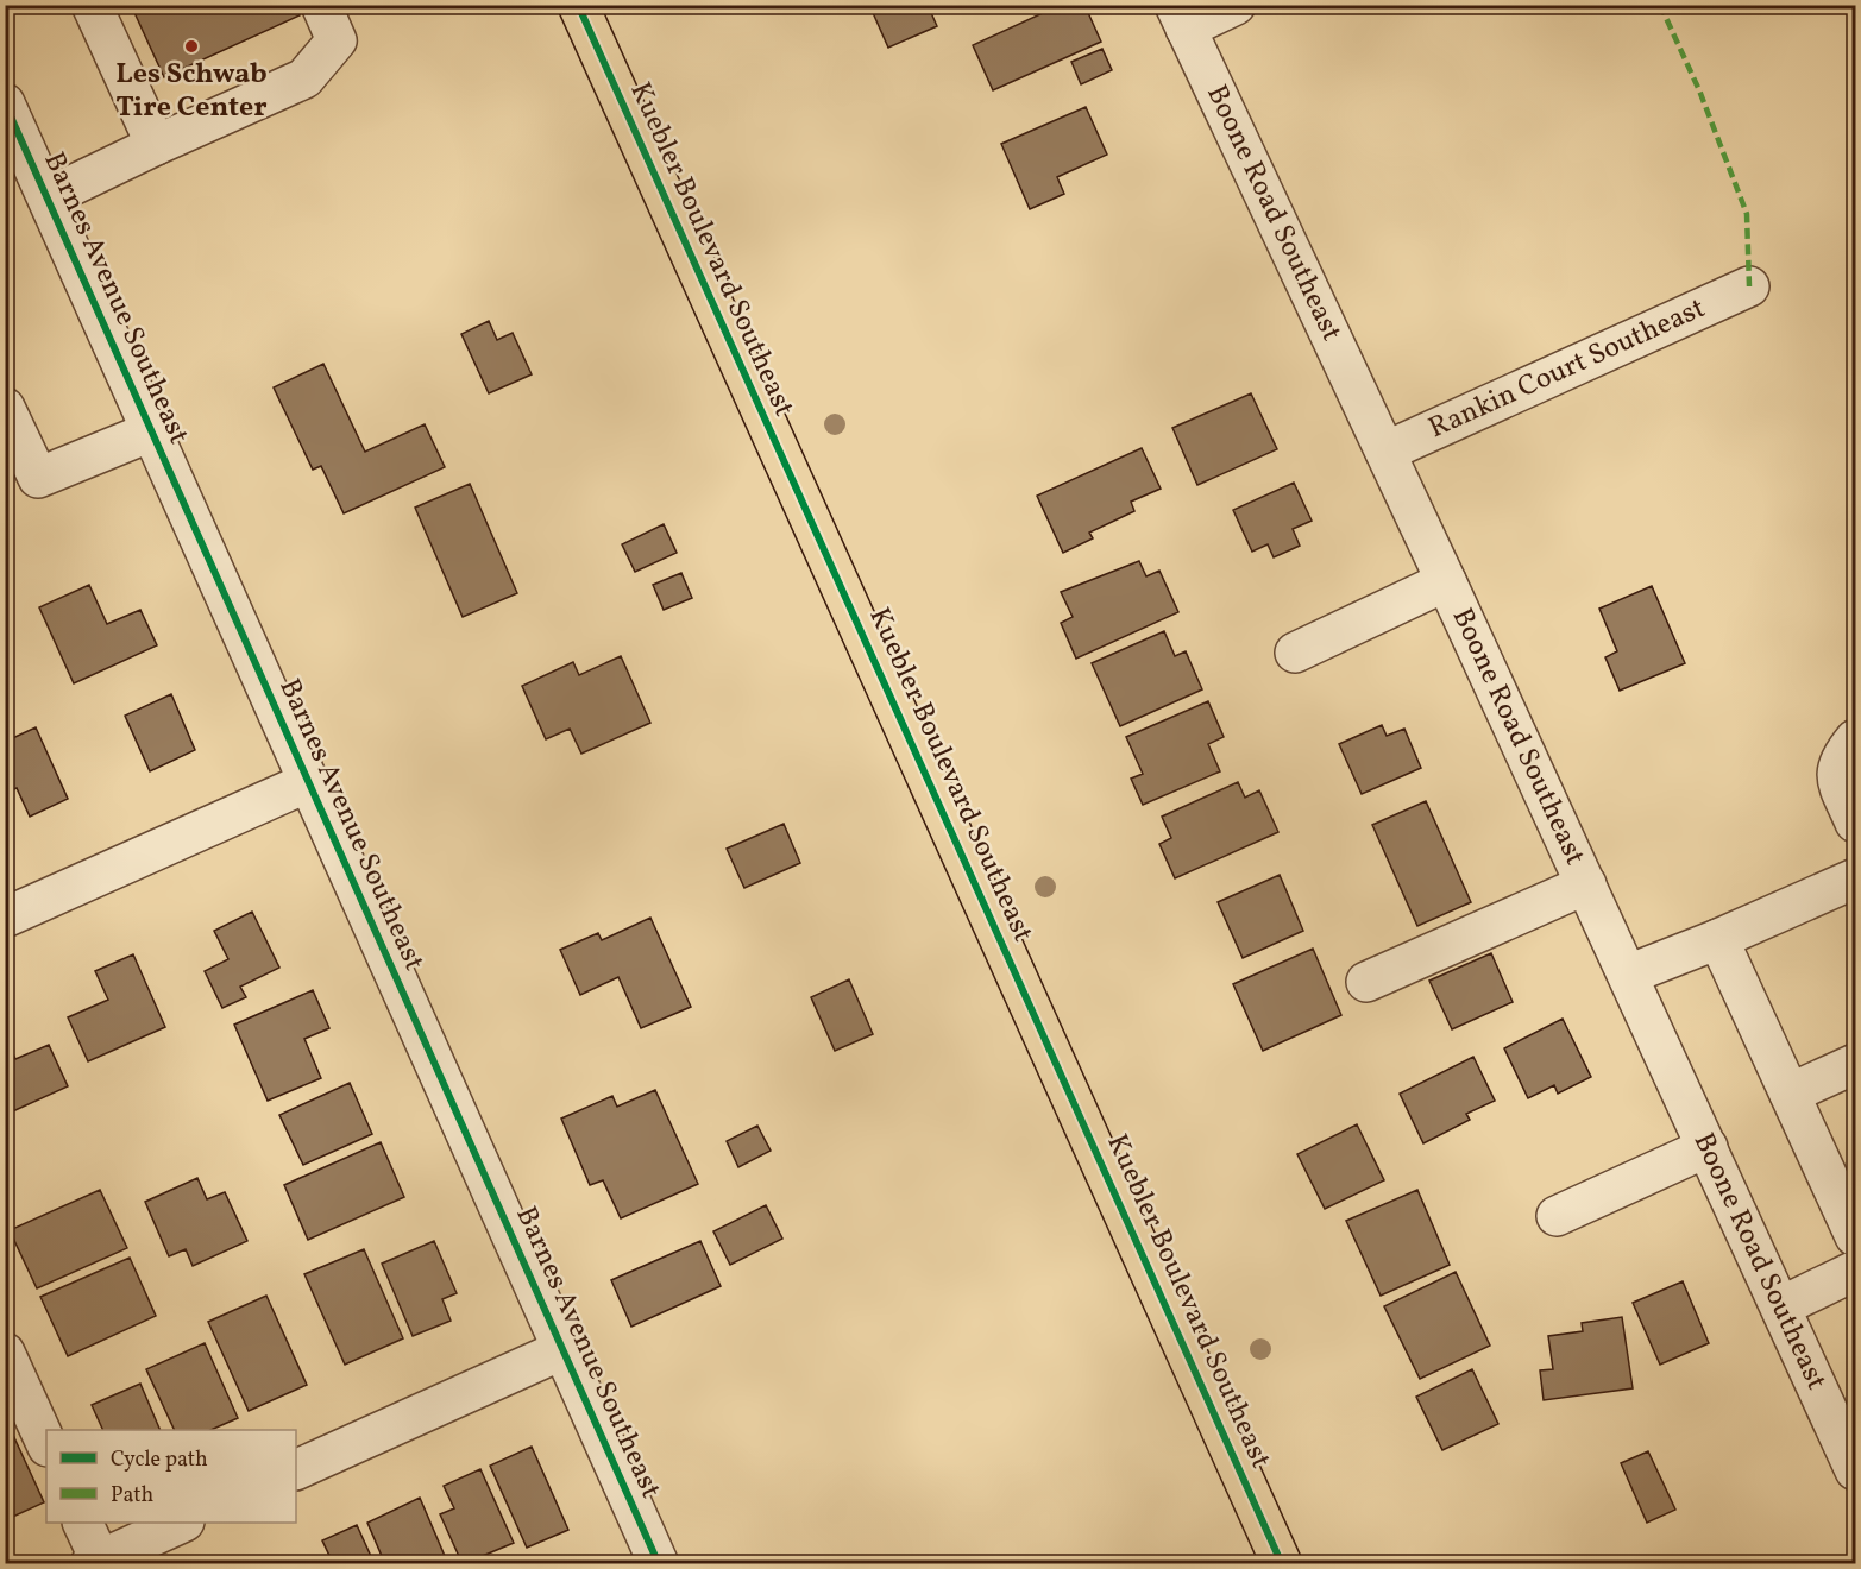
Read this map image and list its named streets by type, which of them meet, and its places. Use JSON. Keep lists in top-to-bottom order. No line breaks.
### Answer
{"streets":{"main road":["Kuebler Boulevard Southeast"],"street":["Boone Road Southeast","Barnes Avenue Southeast","Rankin Court Southeast"]},"crossings":[["Boone Road Southeast","Rankin Court Southeast"]],"places":["Les Schwab Tire Center"],"legend":["Cycle path","Path"]}
